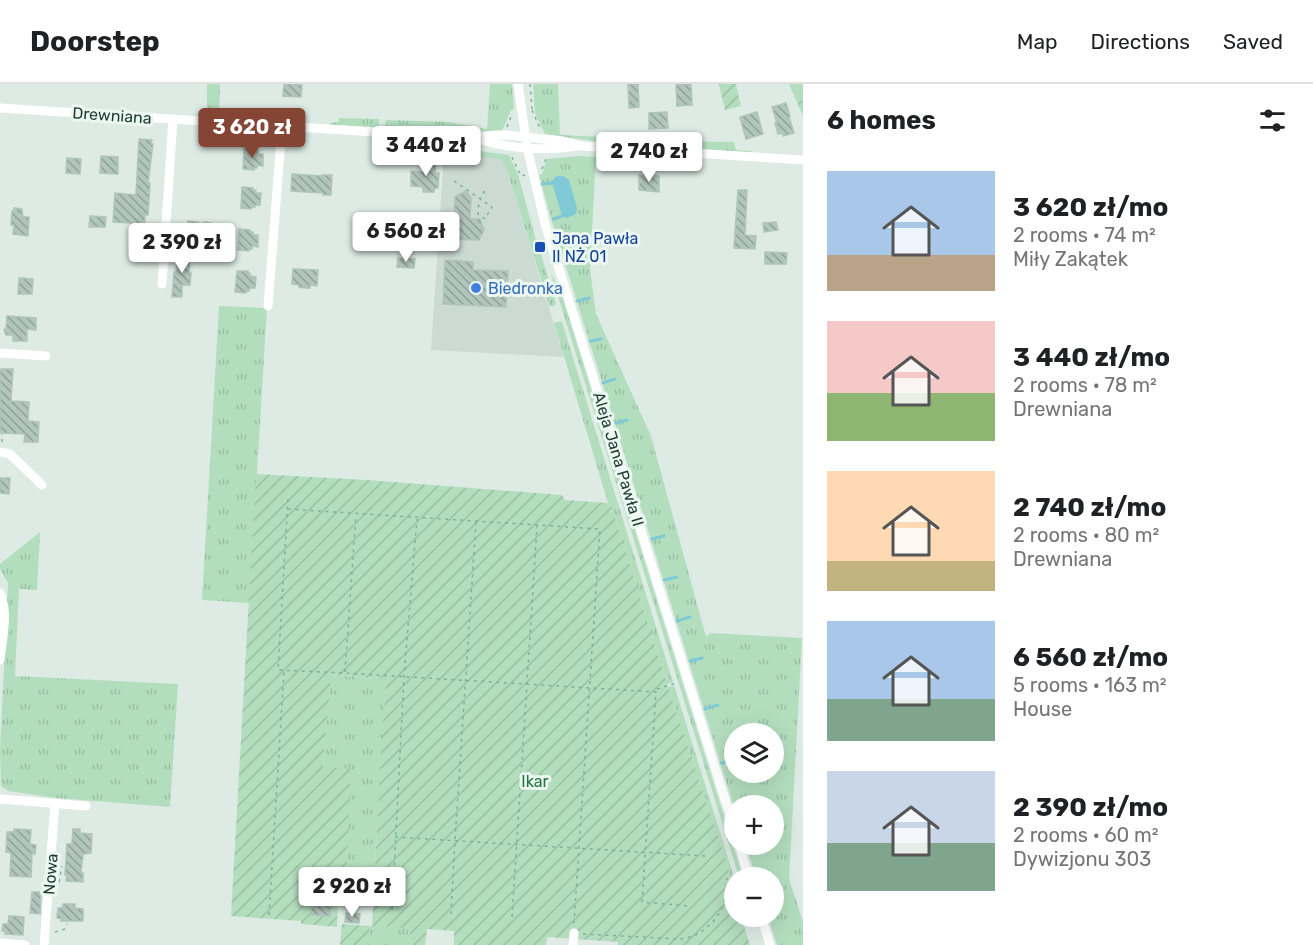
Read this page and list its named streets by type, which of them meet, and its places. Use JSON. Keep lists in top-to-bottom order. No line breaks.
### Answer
{"streets":{"street":["Drewniana","Aleja Jana Pawła II","Nowa"]},"crossings":[["Drewniana","Aleja Jana Pawła II"]],"parks":["Ikar"],"places":{"transit":["Jana Pawła II NŻ 01"],"other":["Biedronka"]},"page":{"header":"Doorstep","nav":["Map","Directions","Saved"],"heading":"6 homes","price":["3 620 zł","3 440 zł","2 740 zł","6 560 zł","2 390 zł","2 920 zł"],"list":[{"name":"3 620 zł/mo","note":"2 rooms · 74 m² · Miły Zakątek"},{"name":"3 440 zł/mo","note":"2 rooms · 78 m² · Drewniana"},{"name":"2 740 zł/mo","note":"2 rooms · 80 m² · Drewniana"},{"name":"6 560 zł/mo","note":"5 rooms · 163 m² · House"},{"name":"2 390 zł/mo","note":"2 rooms · 60 m² · Dywizjonu 303"}],"map_buttons":["+","−"]}}
